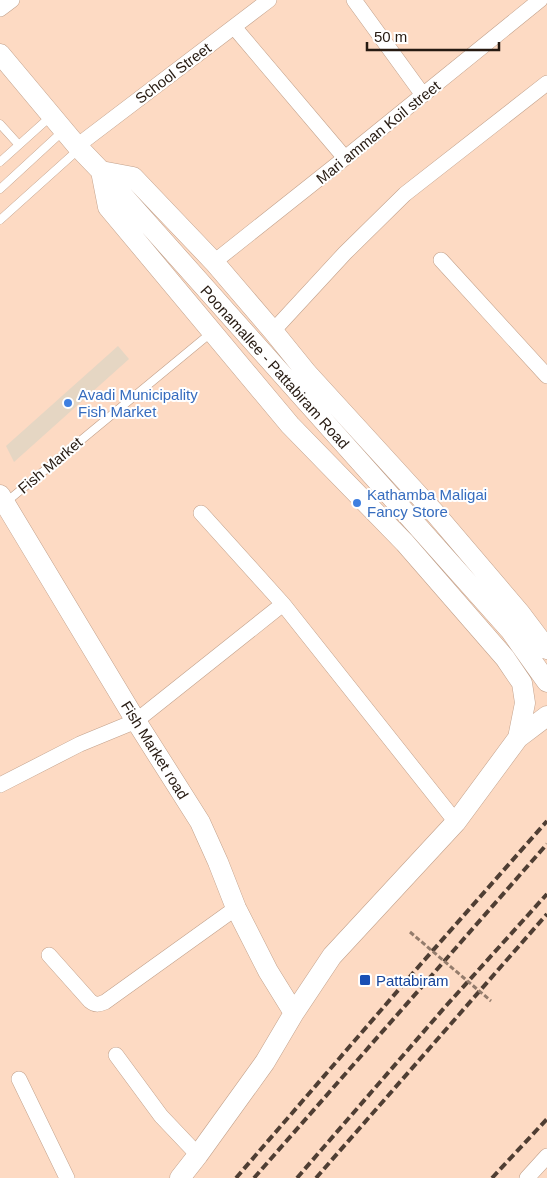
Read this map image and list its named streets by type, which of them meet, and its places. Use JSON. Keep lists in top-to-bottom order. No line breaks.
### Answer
{"streets":{"street":["School Street","Mari amman Koil street","Poonamallee - Pattabiram Road","Fish Market road"],"lane":["Fish Market"]},"crossings":[["School Street","Poonamallee - Pattabiram Road"],["Fish Market","Fish Market road"]],"places":{"other":["Avadi Municipality Fish Market","Kathamba Maligai Fancy Store"],"transit":["Pattabiram"]},"scale_bar":"50 m"}
